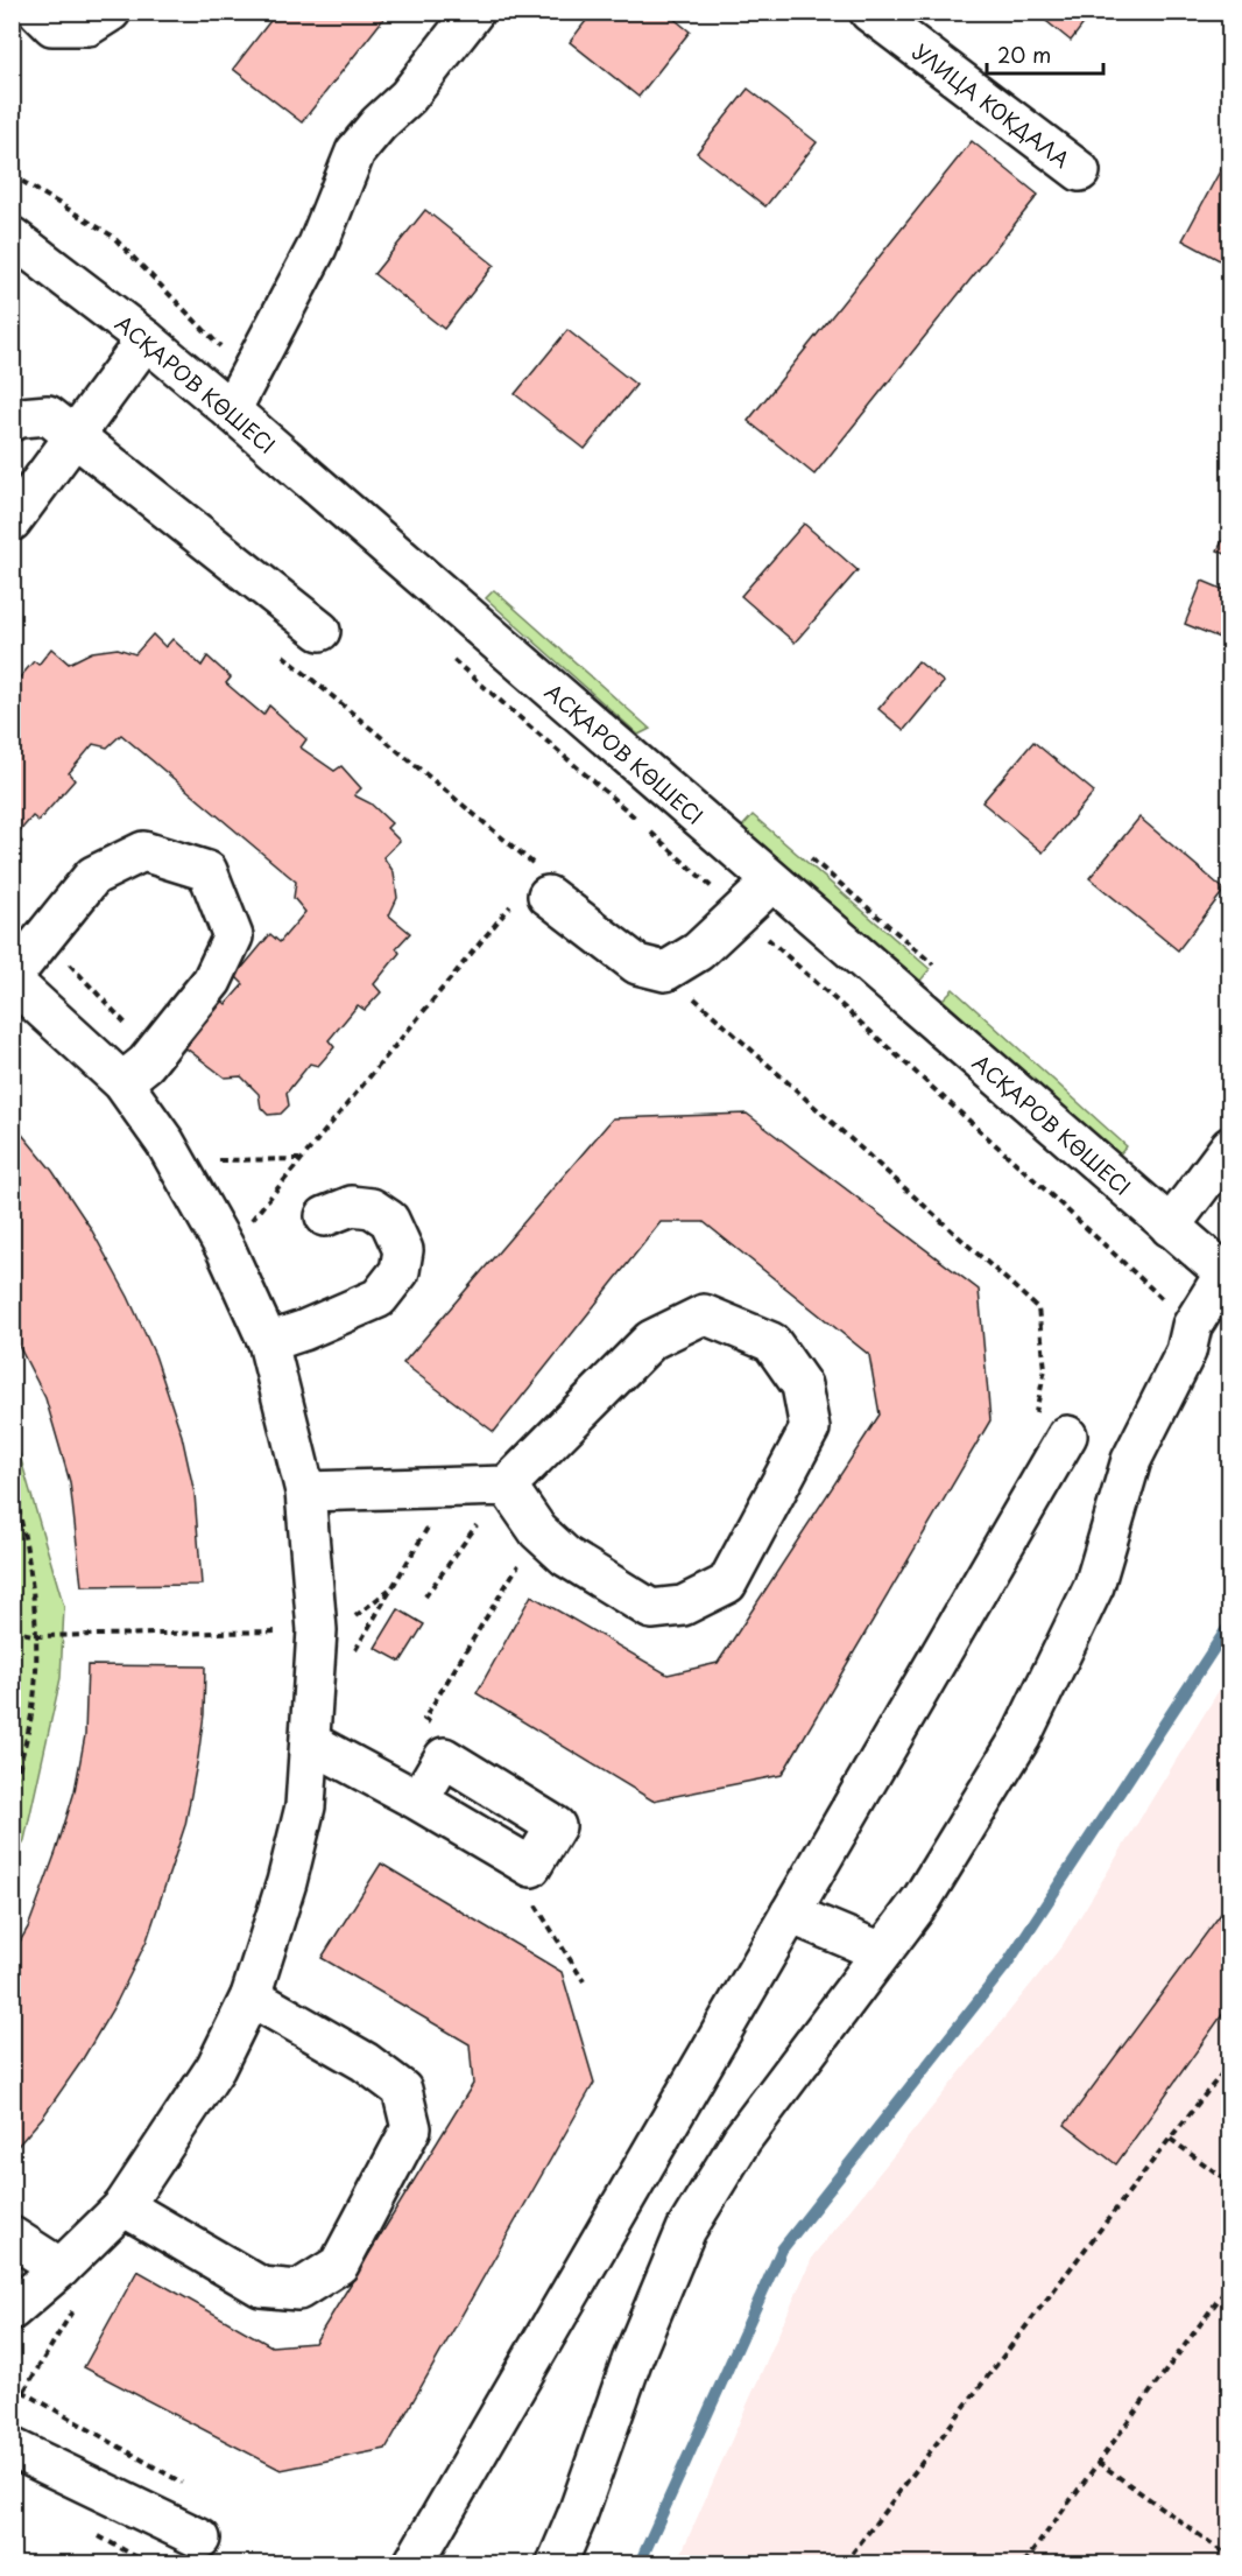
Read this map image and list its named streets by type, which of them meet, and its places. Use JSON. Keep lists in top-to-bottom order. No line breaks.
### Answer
{"streets":{"street":["УЛИЦА КОКДАЛА","АСҚАРОВ КӨШЕСІ"]},"scale_bar":"20 m"}
